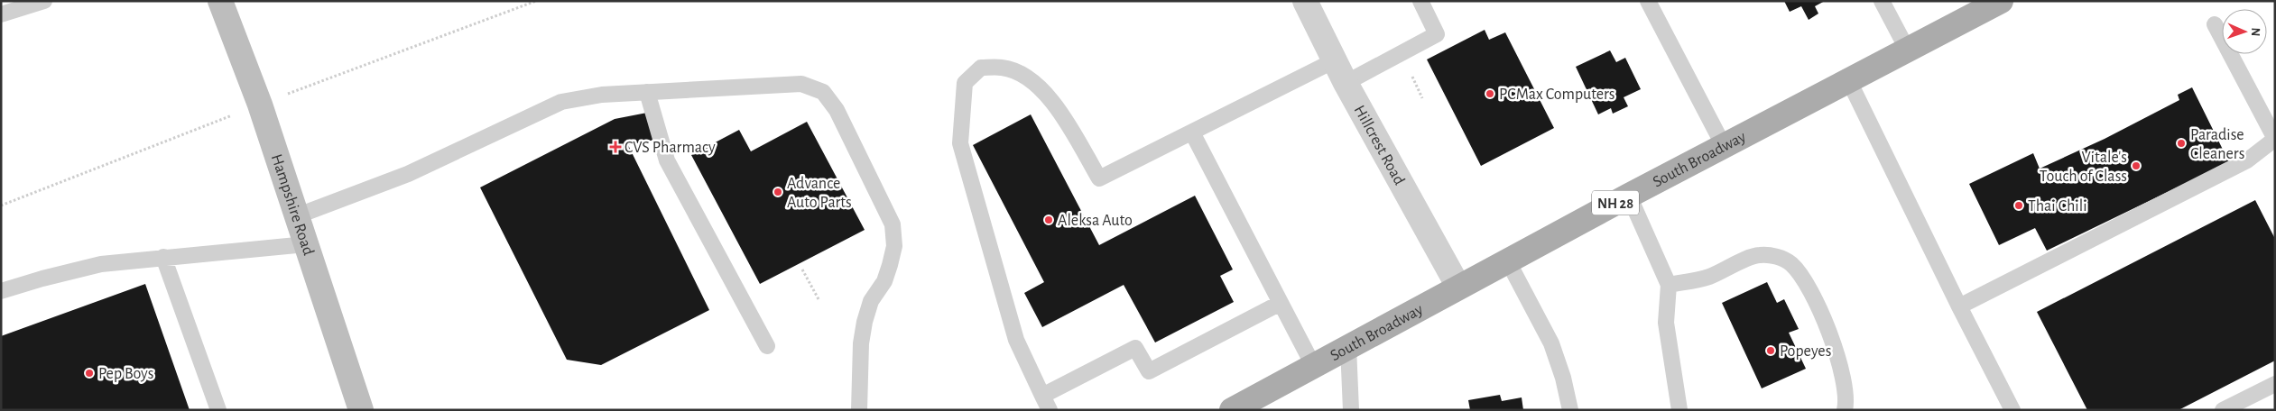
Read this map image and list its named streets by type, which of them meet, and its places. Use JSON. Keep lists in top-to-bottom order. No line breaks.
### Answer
{"streets":{"main road":["South Broadway","NH 28"],"street":["Hillcrest Road","Hampshire Road"]},"crossings":[["Hillcrest Road","South Broadway"]],"places":{"other":["PCMax Computers","Paradise Cleaners","Vitale's Touch of Class","Advance Auto Parts","Thai Chili","Aleksa Auto","Popeyes","Pep Boys"],"health":["CVS Pharmacy"]},"north":"right"}
